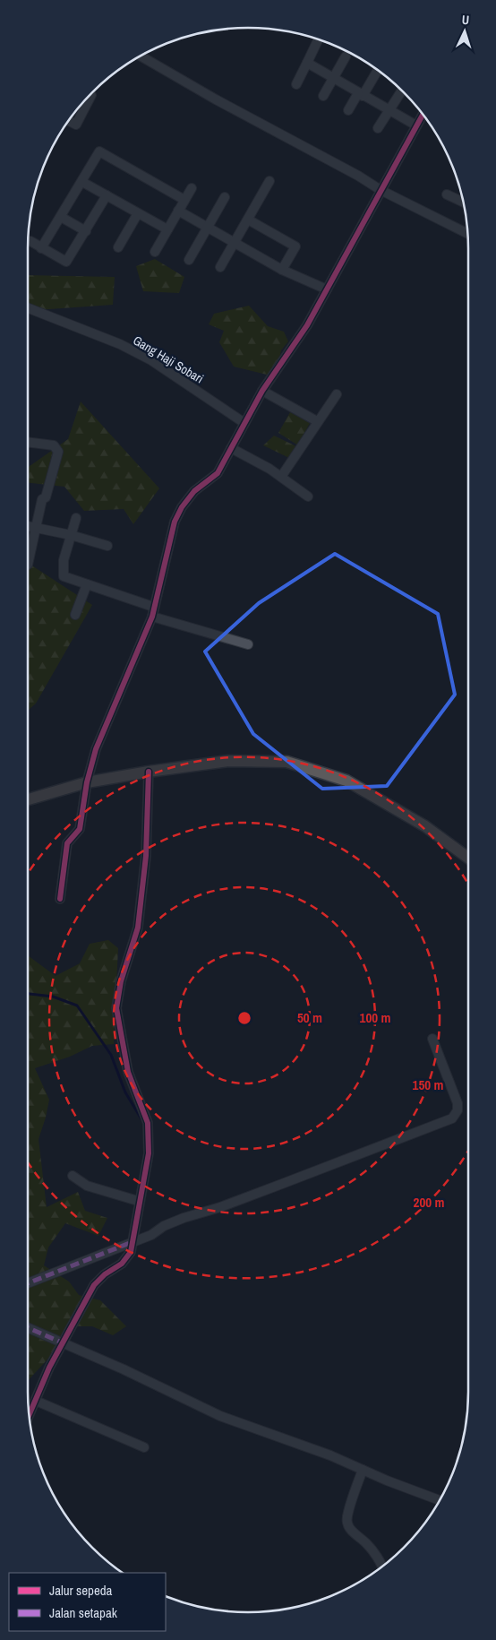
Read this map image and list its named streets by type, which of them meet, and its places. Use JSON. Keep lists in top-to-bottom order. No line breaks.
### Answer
{"streets":{"street":["Gang Haji Sobari"]},"legend":["Jalur sepeda","Jalan setapak"],"north":"top","rings":["50 m","100 m","150 m","200 m"]}
